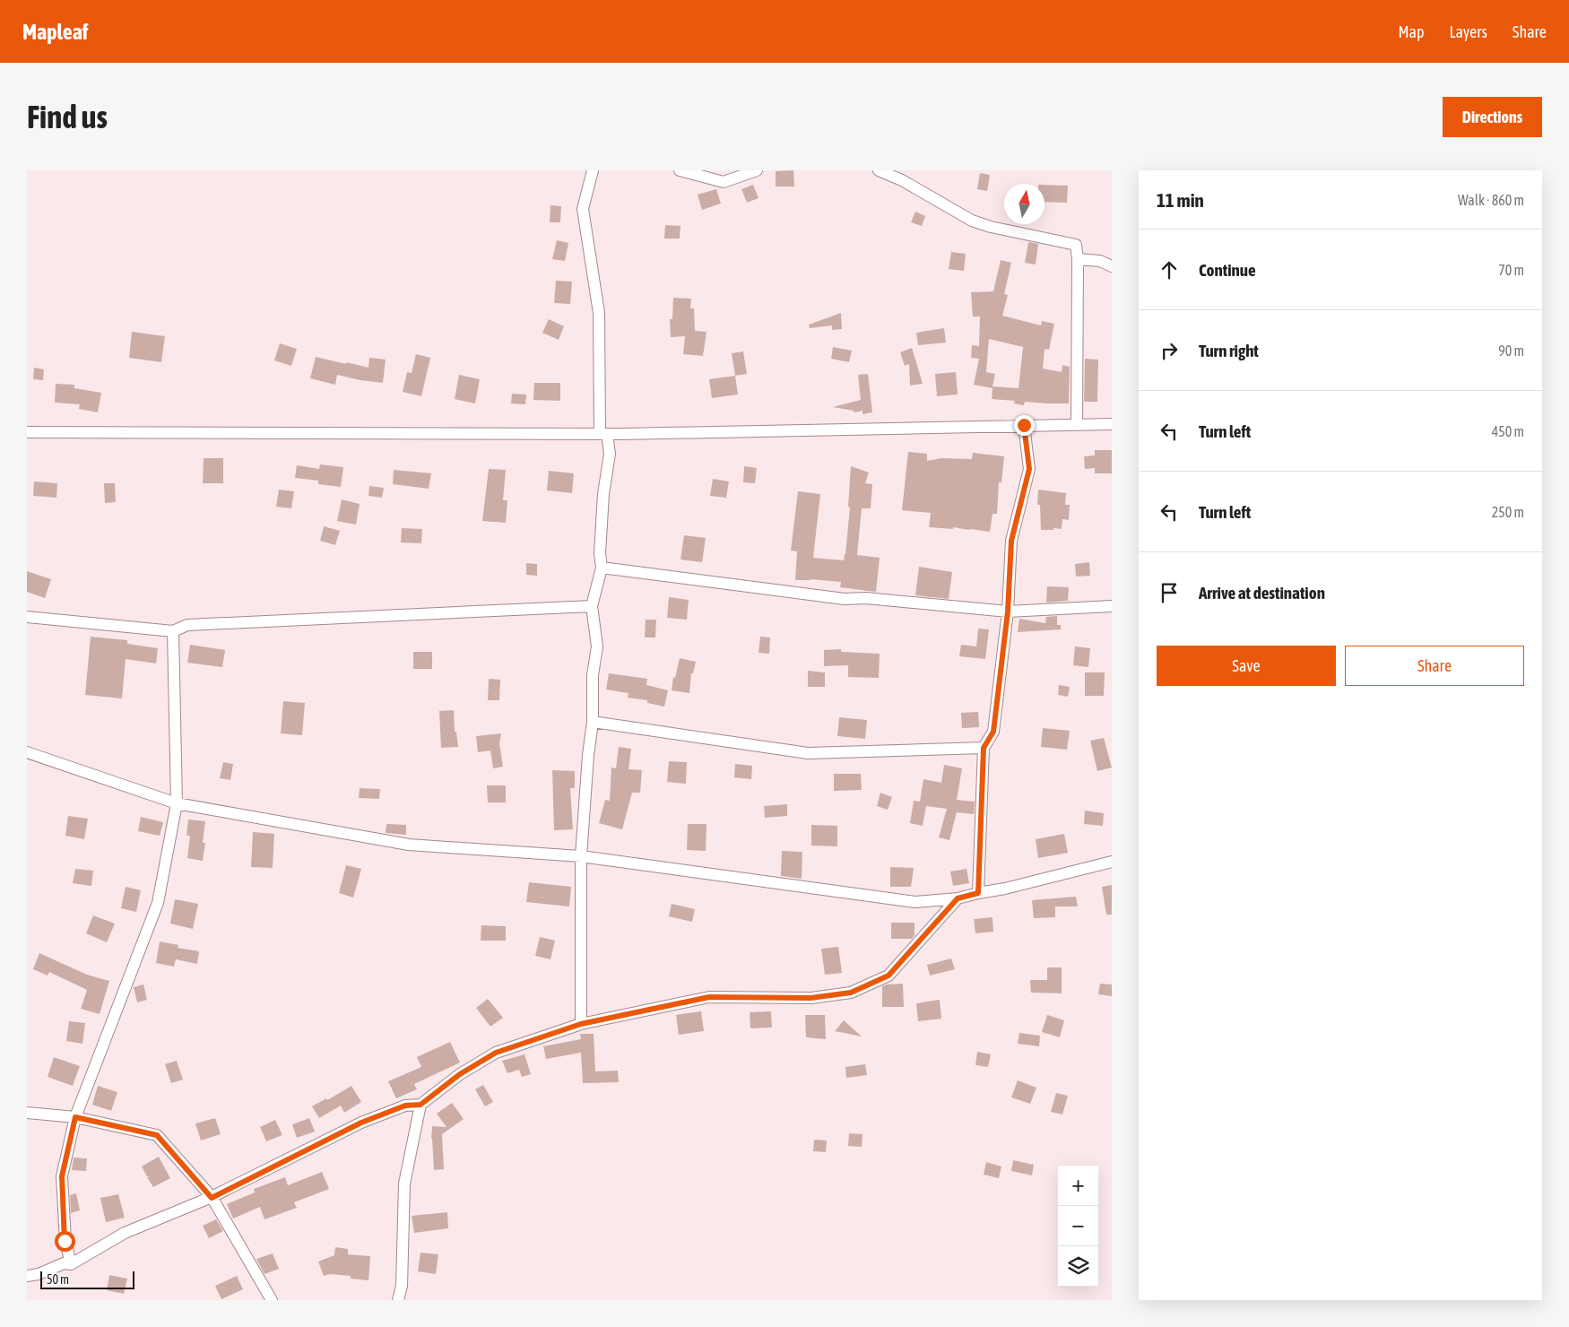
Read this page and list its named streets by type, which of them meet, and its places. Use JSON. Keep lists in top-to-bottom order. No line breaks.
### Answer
{"scale_bar":"50 m","north":"top","page":{"header":"Mapleaf","nav":["Map","Layers","Share"],"buttons":["Directions",["Save","Share"]],"title":"Find us","heading":["11 min","Walk · 860 m"],"list":[["Continue","70 m"],["Turn right","90 m"],["Turn left","450 m"],["Turn left","250 m"],"Arrive at destination"],"map_buttons":["+","−"],"scale":"50 m"}}
